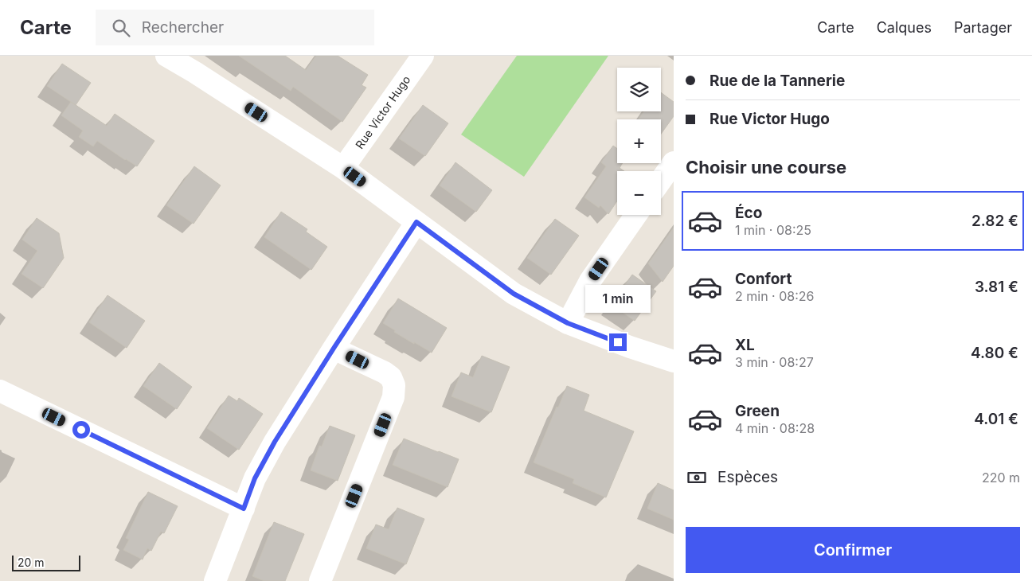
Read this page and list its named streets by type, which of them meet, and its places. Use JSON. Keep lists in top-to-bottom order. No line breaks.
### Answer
{"streets":{"street":["Rue Victor Hugo"]},"scale_bar":"20 m","page":{"header":"Carte","search":"Rechercher","nav":["Carte","Calques","Partager"],"banner":["Rue de la Tannerie","Rue Victor Hugo"],"map_buttons":["+","−"],"heading":"Choisir une course","list":[{"name":"Éco","note":"1 min · 08:25","value":"2.82 €"},{"name":"Confort","note":"2 min · 08:26","value":"3.81 €"},{"name":"XL","note":"3 min · 08:27","value":"4.80 €"},{"name":"Green","note":"4 min · 08:28","value":"4.01 €"}],"bubble":"1 min","pay":["Espèces","220 m"],"buttons":"Confirmer","scale":"20 m"}}
